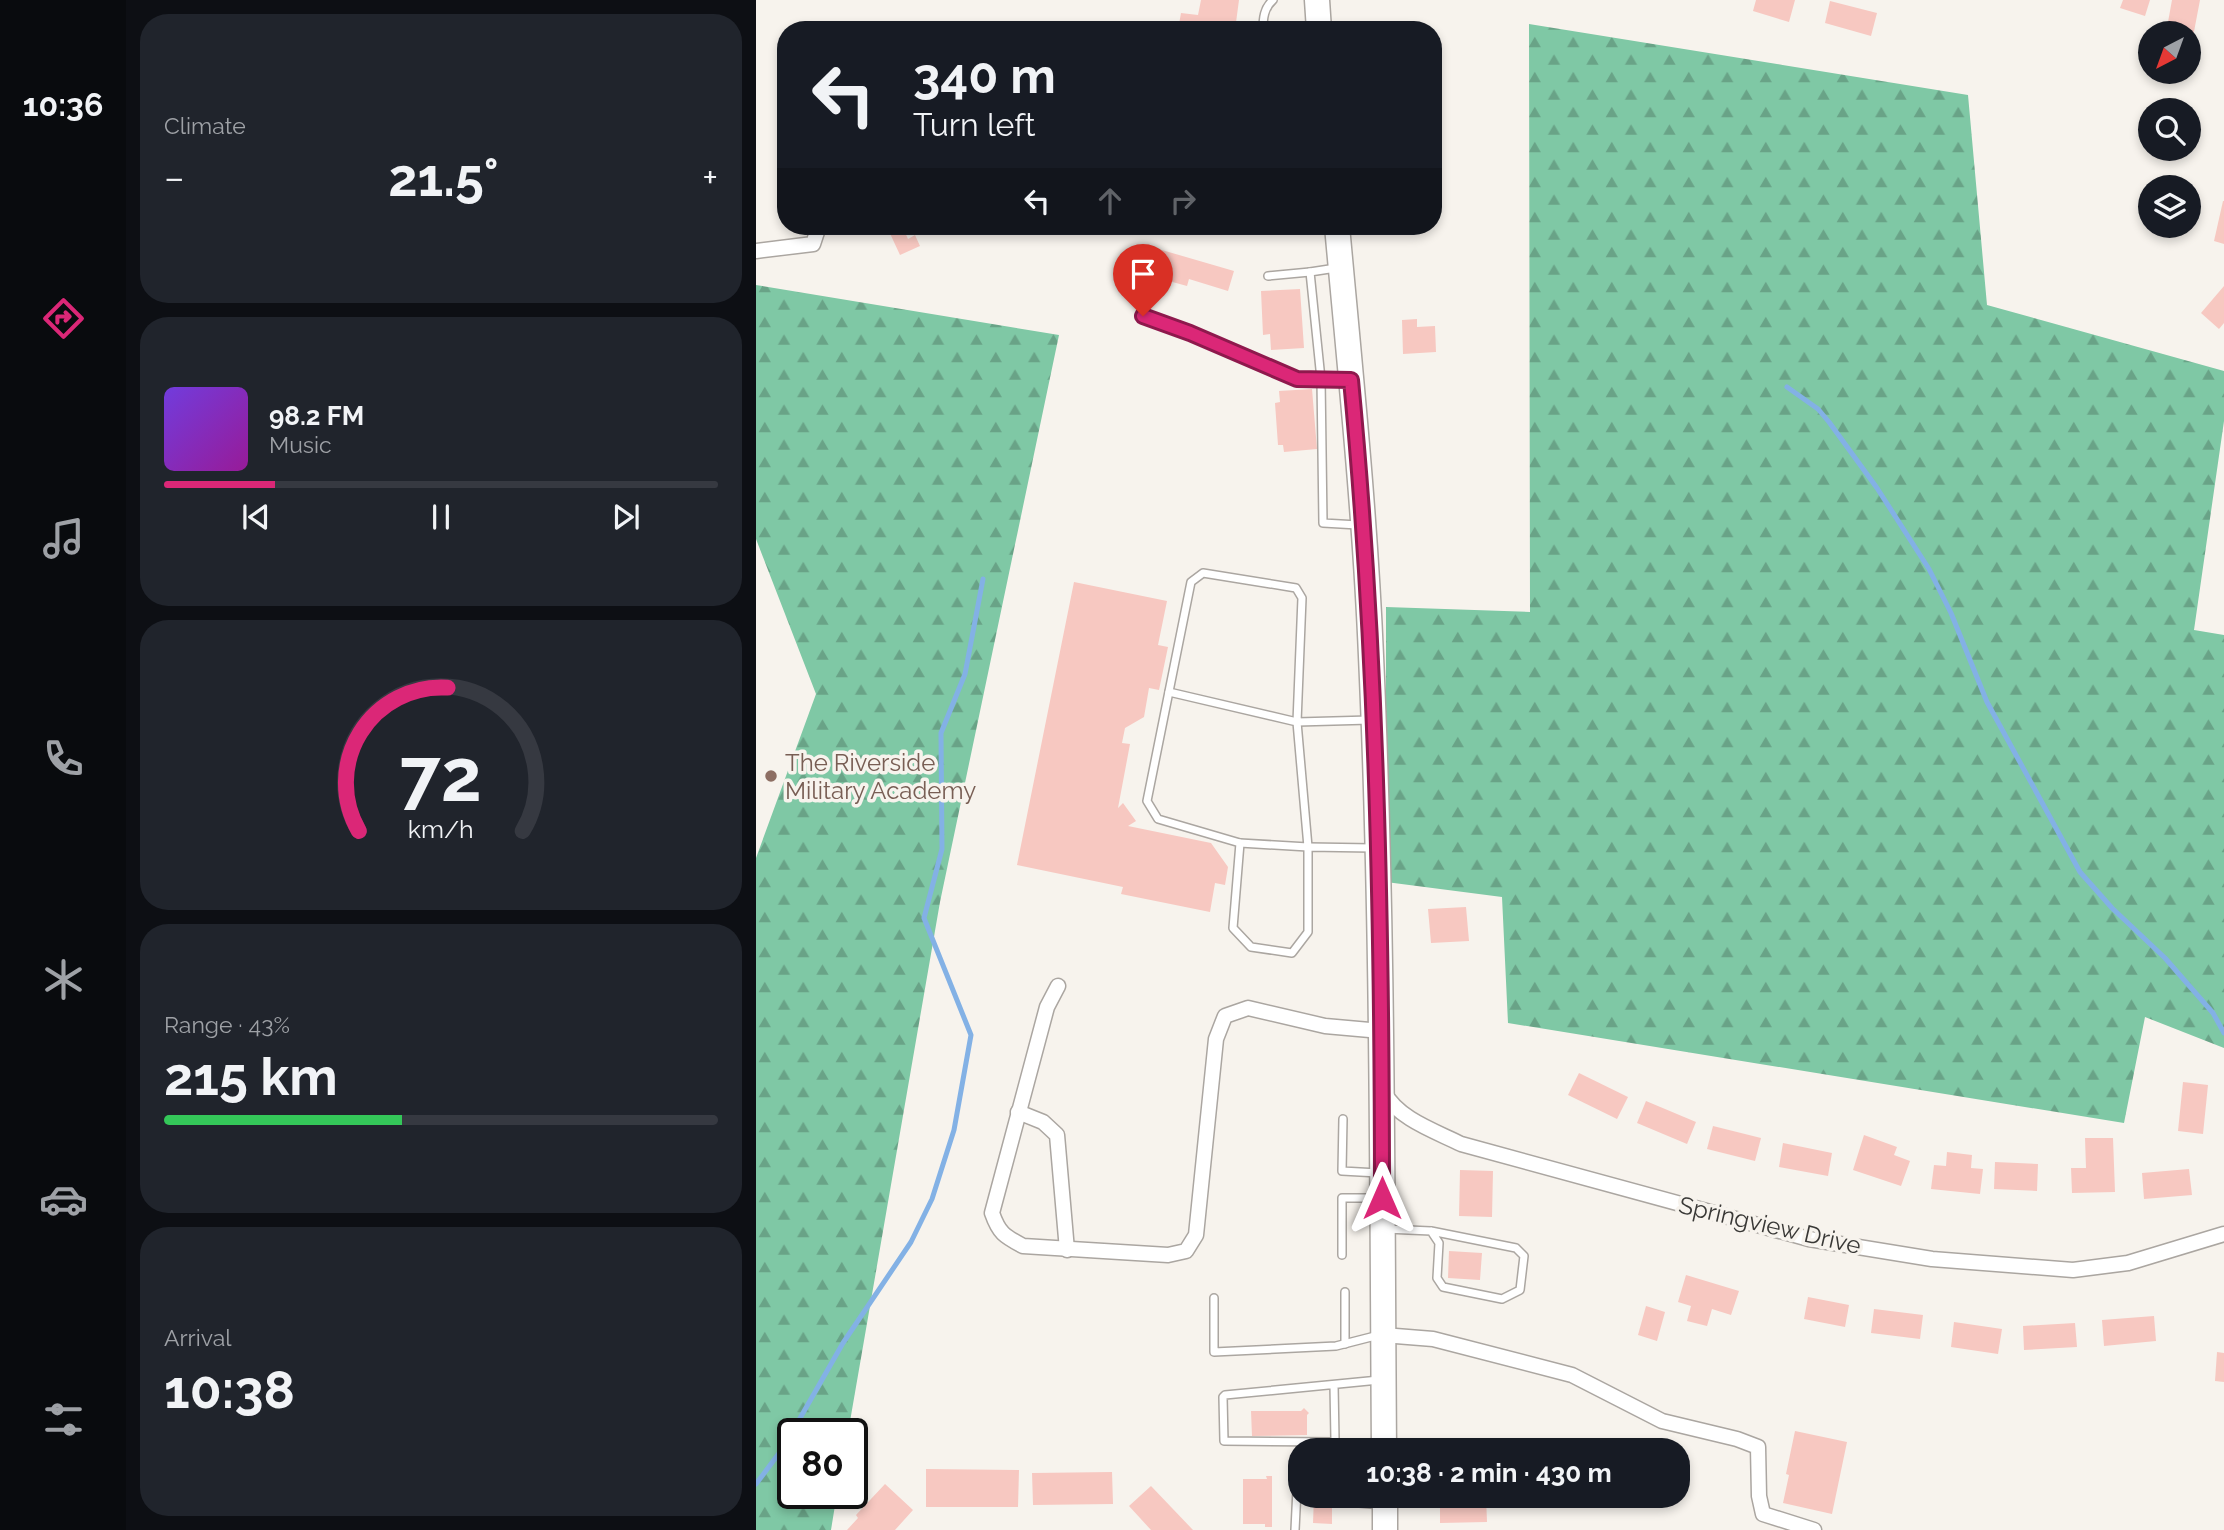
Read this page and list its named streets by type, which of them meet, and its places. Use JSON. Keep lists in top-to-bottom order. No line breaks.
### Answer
{"streets":{"street":["Springview Drive"]},"places":["The Riverside Military Academy"],"north":"bottom left","page":{"tabs":"10:36","tile":["Climate",["Range · 43%","215 km"],["Arrival","10:38"]],"turn":["340 m","Turn left"],"heat":["−","21.5°","+"],"song":["98.2 FM","Music"],"limit":"80","trip":"10:38 · 2 min · 430 m","gauge":["72","km/h"]}}
